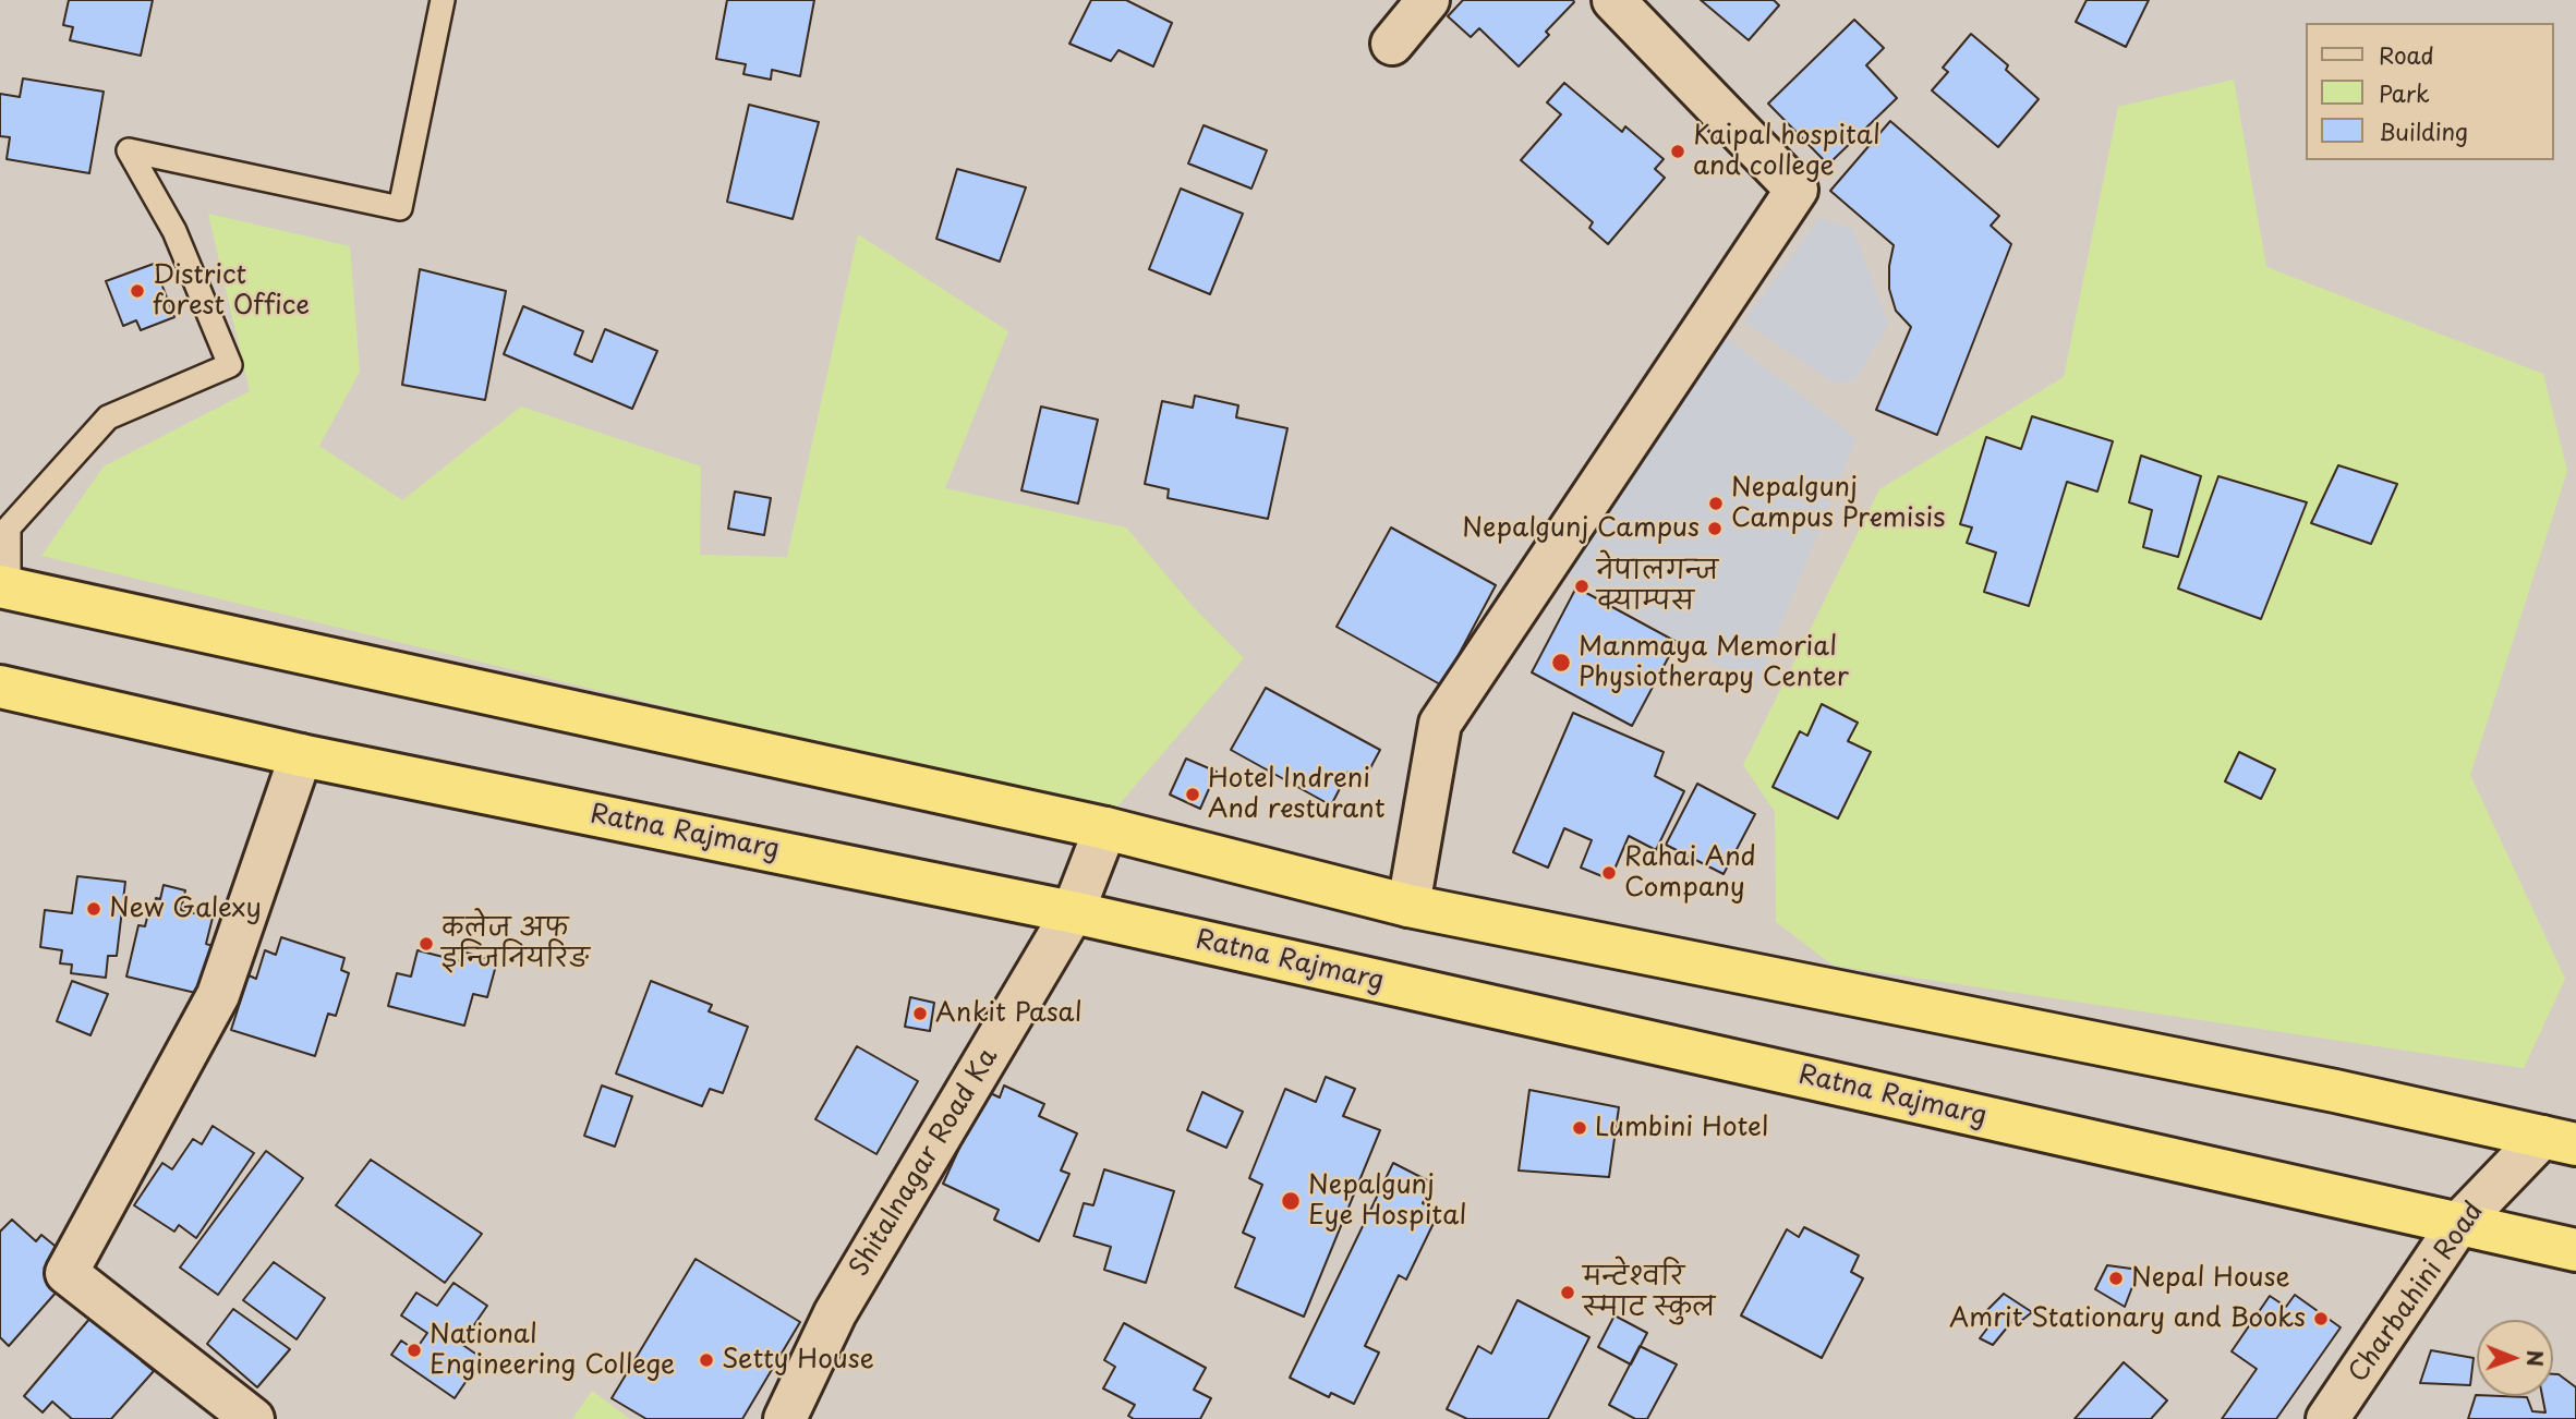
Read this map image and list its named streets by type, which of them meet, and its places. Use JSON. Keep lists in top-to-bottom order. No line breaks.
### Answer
{"streets":{"highway":["Ratna Rajmarg"],"street":["Shitalnagar Road Ka","Charbahini Road"]},"crossings":[["Ratna Rajmarg","Shitalnagar Road Ka"],["Ratna Rajmarg","Charbahini Road"]],"places":["Kaipal hospital and college","District forest Office","Nepalgunj Campus Premisis","Nepalgunj Campus","नेपालगन्ज क्याम्पस","Manmaya Memorial Physiotherapy Center","Hotel Indreni And resturant","Rahai And Company","New Galexy","कलेज अफ इन्जिनियरिङ","Ankit Pasal","Lumbini Hotel","Nepalgunj Eye Hospital","Nepal House","मन्टेश्वरि स्माट स्कुल","Amrit Stationary and Books","National Engineering College","Setty House"],"legend":["Road","Park","Building"],"north":"right"}
